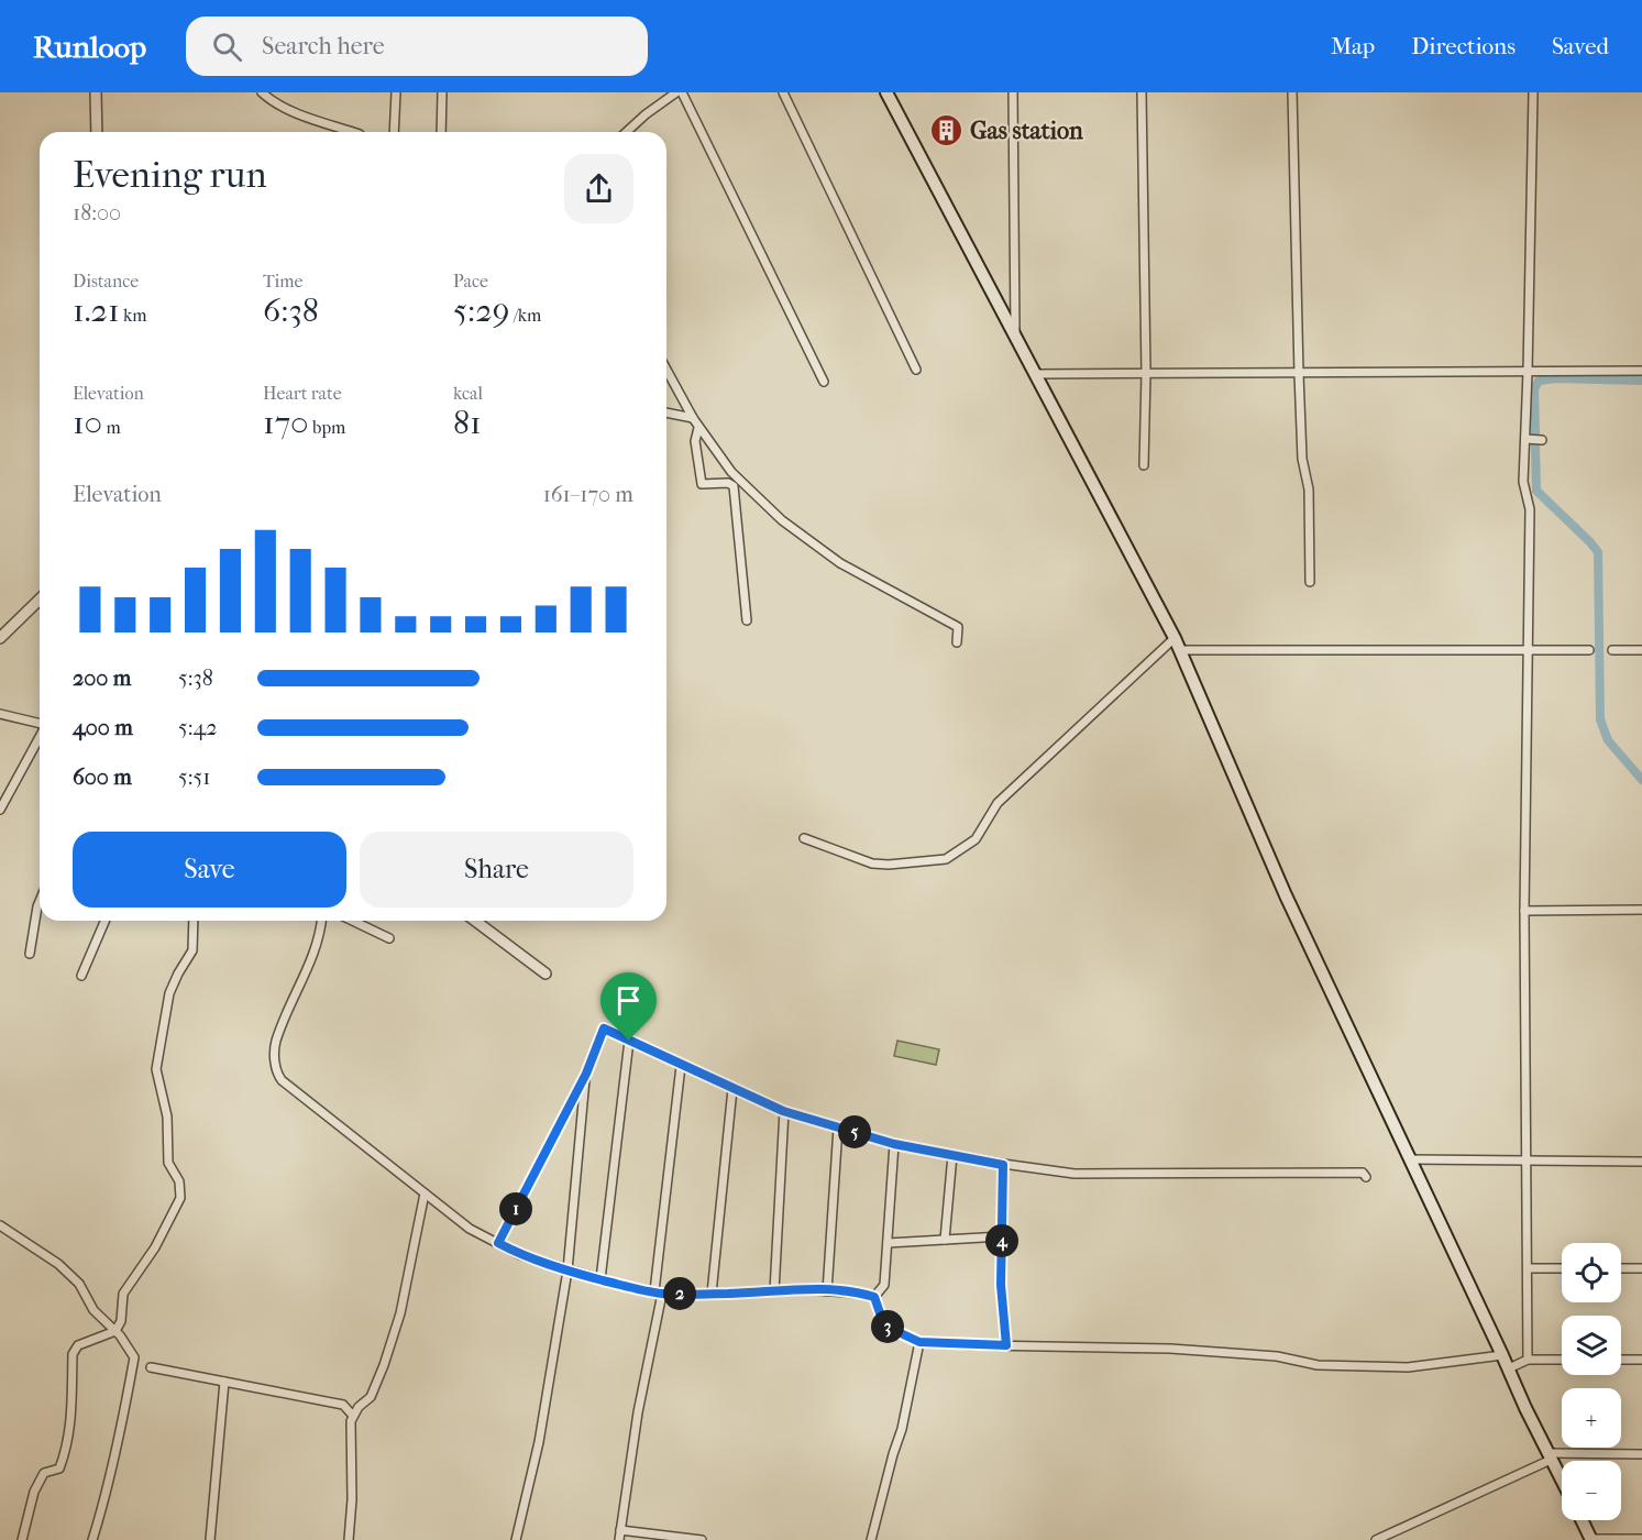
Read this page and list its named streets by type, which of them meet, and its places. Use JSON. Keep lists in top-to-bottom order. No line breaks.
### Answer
{"places":{"building":["Gas station"]},"page":{"header":"Runloop","search":"Search here","nav":["Map","Directions","Saved"],"heading":["Evening run","18:00"],"stats":[["Distance","1.21 km"],["Time","6:38"],["Pace","5:29 /km"],["Elevation","10 m"],["Heart rate","170 bpm"],["kcal","81"]],"chart":["Elevation","161–170 m"],"list":[{"name":"200 m","note":"5:38"},{"name":"400 m","note":"5:42"},{"name":"600 m","note":"5:51"}],"buttons":["Save","Share"],"pins":["5","1","4","2","3"],"map_buttons":["+","−"]}}
